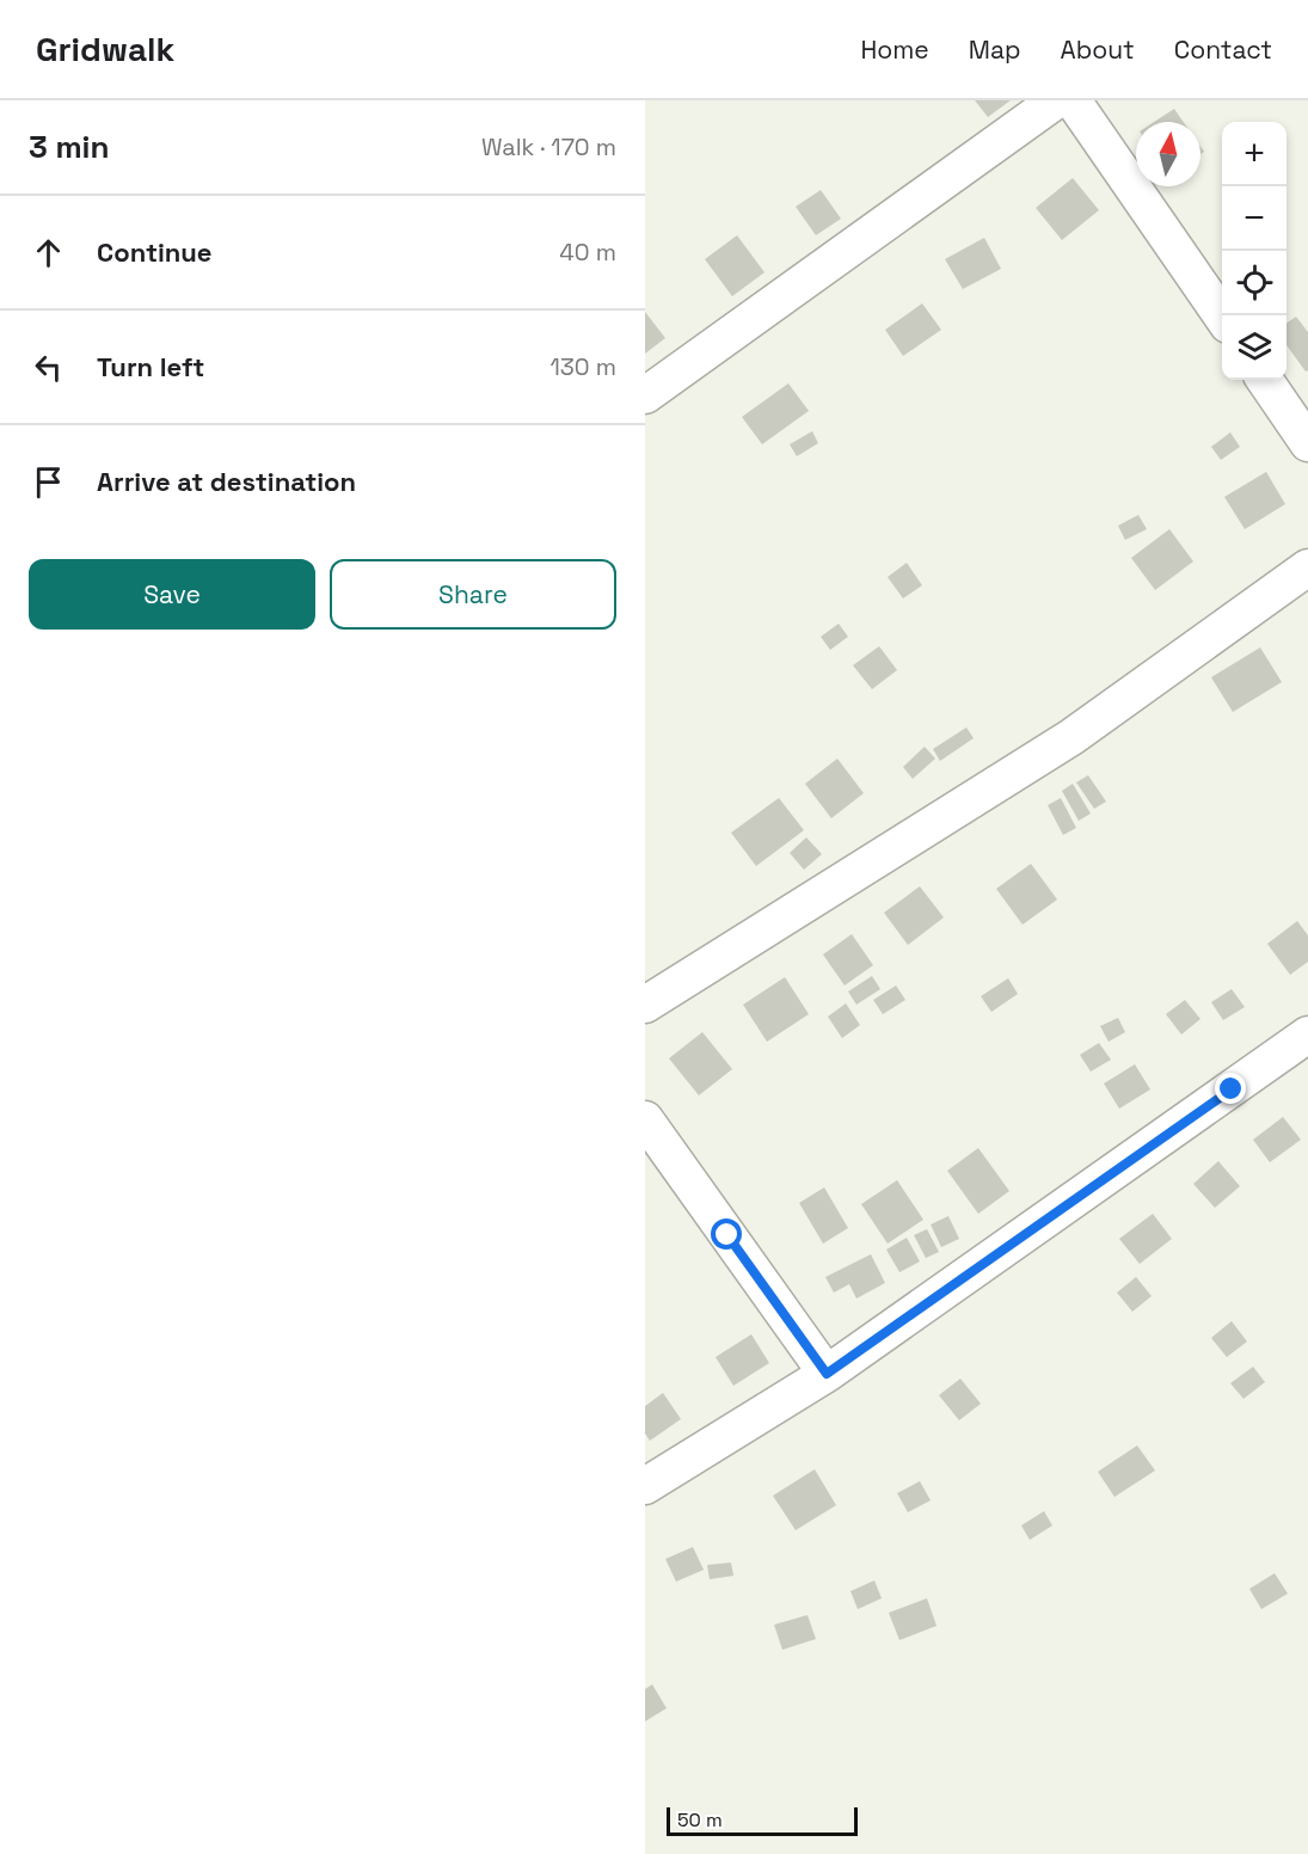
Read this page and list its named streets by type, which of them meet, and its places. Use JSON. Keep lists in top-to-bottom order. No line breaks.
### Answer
{"scale_bar":"50 m","north":"top","page":{"header":"Gridwalk","nav":["Home","Map","About","Contact"],"heading":["3 min","Walk · 170 m"],"map_buttons":["+","−"],"list":[["Continue","40 m"],["Turn left","130 m"],"Arrive at destination"],"buttons":["Save","Share"],"scale":"50 m"}}
